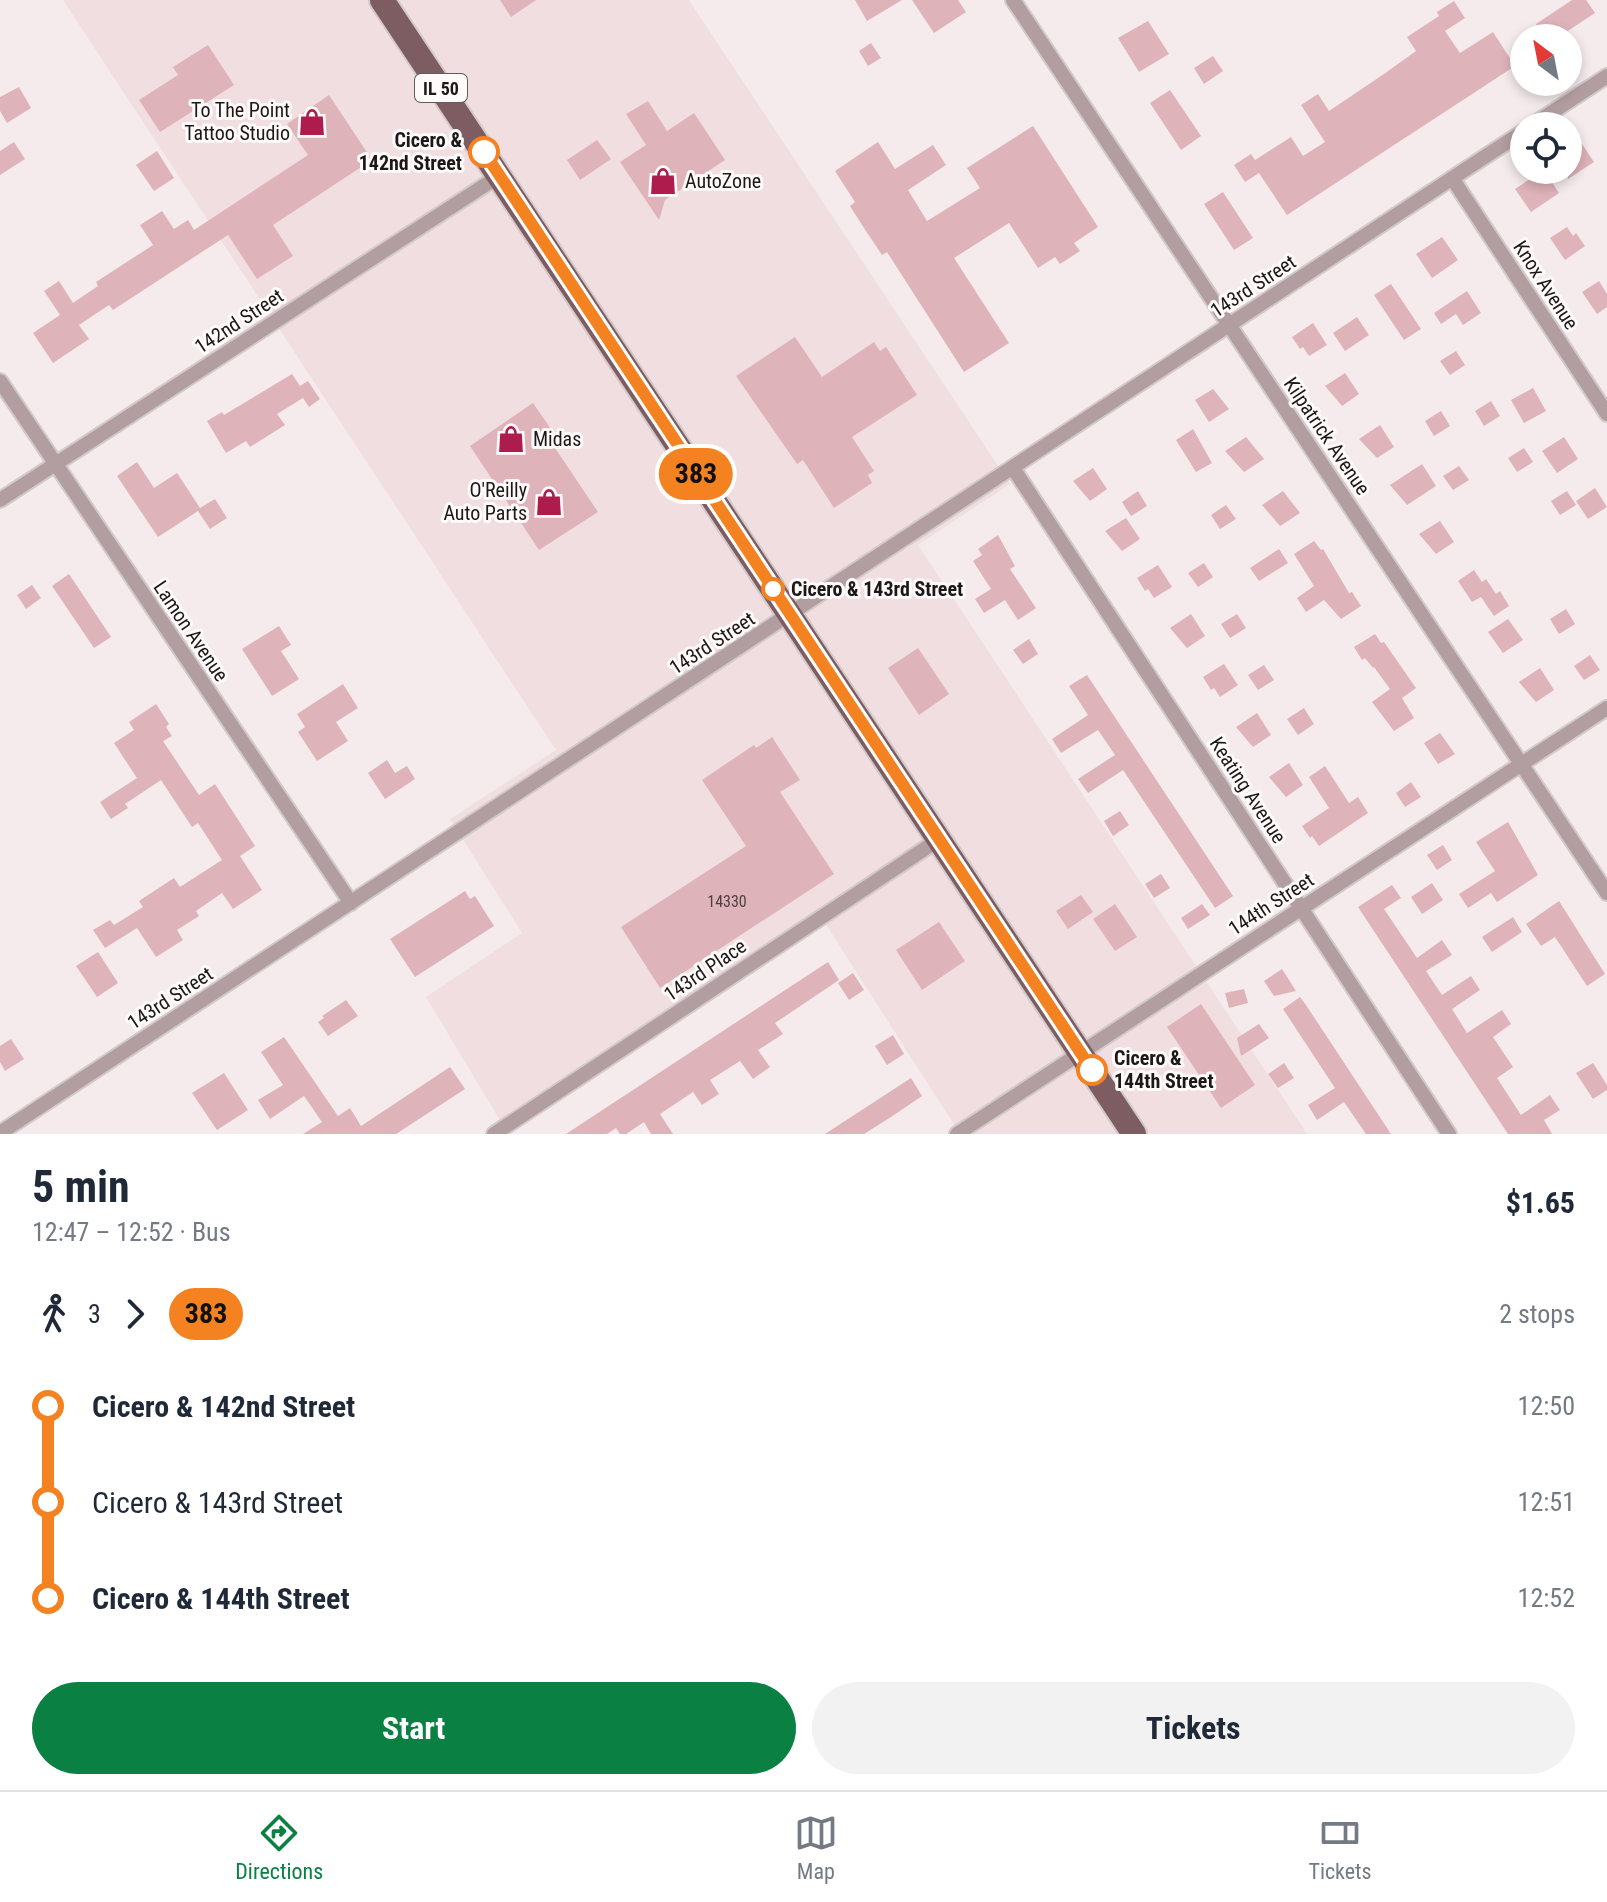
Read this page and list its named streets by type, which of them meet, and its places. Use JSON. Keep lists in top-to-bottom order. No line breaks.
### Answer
{"streets":{"main road":["IL 50"],"street":["Knox Avenue","143rd Street","142nd Street","Kilpatrick Avenue","Lamon Avenue","Keating Avenue","144th Street","143rd Place"]},"crossings":[["IL 50","143rd Street"],["IL 50","142nd Street"],["IL 50","144th Street"],["IL 50","143rd Place"],["Knox Avenue","143rd Street"],["143rd Street","Kilpatrick Avenue"],["143rd Street","Lamon Avenue"],["143rd Street","Keating Avenue"],["142nd Street","Lamon Avenue"],["Kilpatrick Avenue","144th Street"],["Keating Avenue","144th Street"]],"places":{"shop":["To The Point Tattoo Studio","AutoZone","Midas","O'Reilly Auto Parts"],"other":["Cicero & 142nd Street","Cicero & 143rd Street","Cicero & 144th Street"]},"lines":["bus line 383"],"house_numbers":["14330"],"north":"top left","page":{"on_map":"383","heading":["5 min","12:47 – 12:52 · Bus","$1.65"],"legs":["3","383","2 stops"],"list":[{"name":"Cicero & 142nd Street","value":"12:50"},{"name":"Cicero & 143rd Street","value":"12:51"},{"name":"Cicero & 144th Street","value":"12:52"}],"buttons":["Start","Tickets"],"tabs":["Directions","Map","Tickets"]}}
